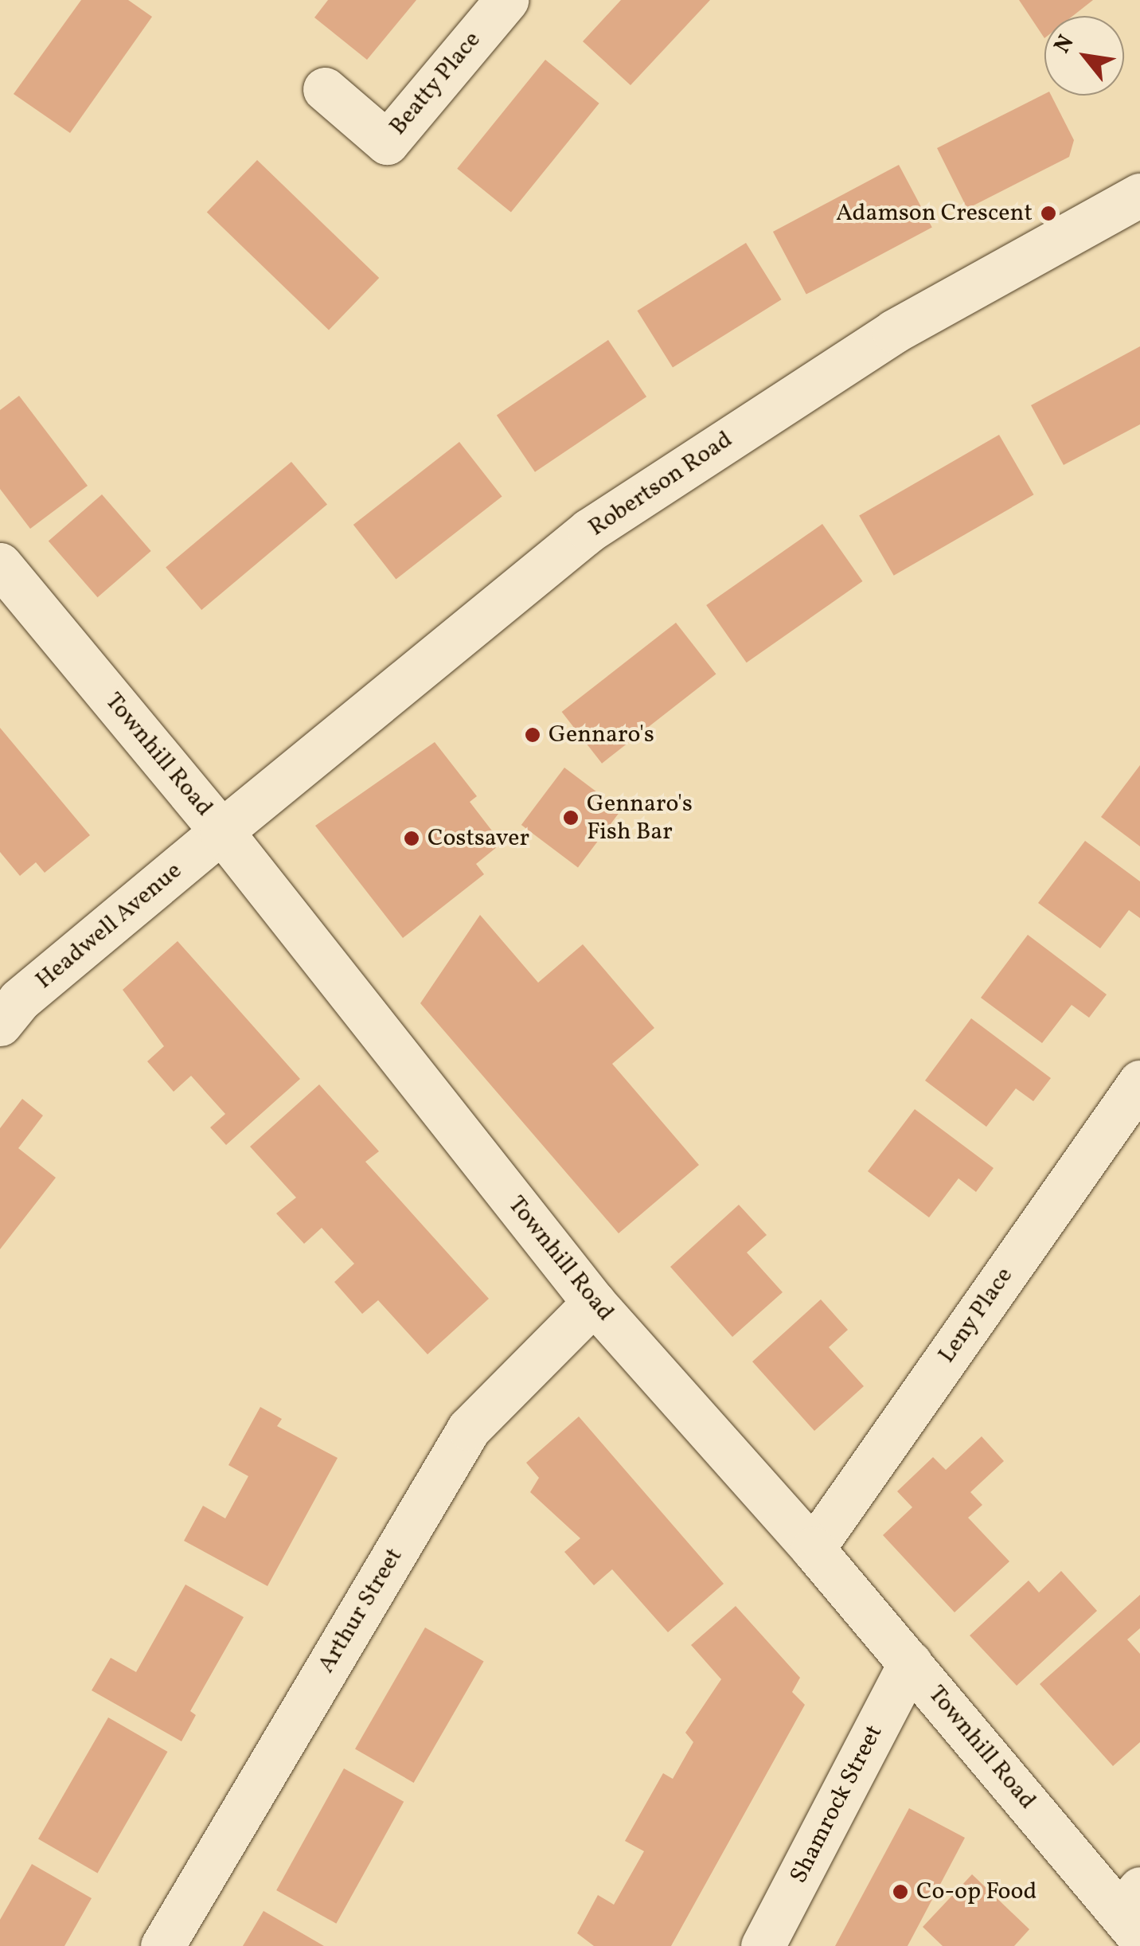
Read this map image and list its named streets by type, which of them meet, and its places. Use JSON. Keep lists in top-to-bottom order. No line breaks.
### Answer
{"streets":{"street":["Beatty Place","Robertson Road","Townhill Road","Headwell Avenue","Leny Place","Arthur Street","Shamrock Street"]},"crossings":[["Robertson Road","Townhill Road"],["Robertson Road","Headwell Avenue"],["Townhill Road","Headwell Avenue"],["Townhill Road","Leny Place"],["Townhill Road","Arthur Street"],["Townhill Road","Shamrock Street"]],"places":["Adamson Crescent","Gennaro's","Gennaro's Fish Bar","Costsaver","Co-op Food"],"north":"top left"}
